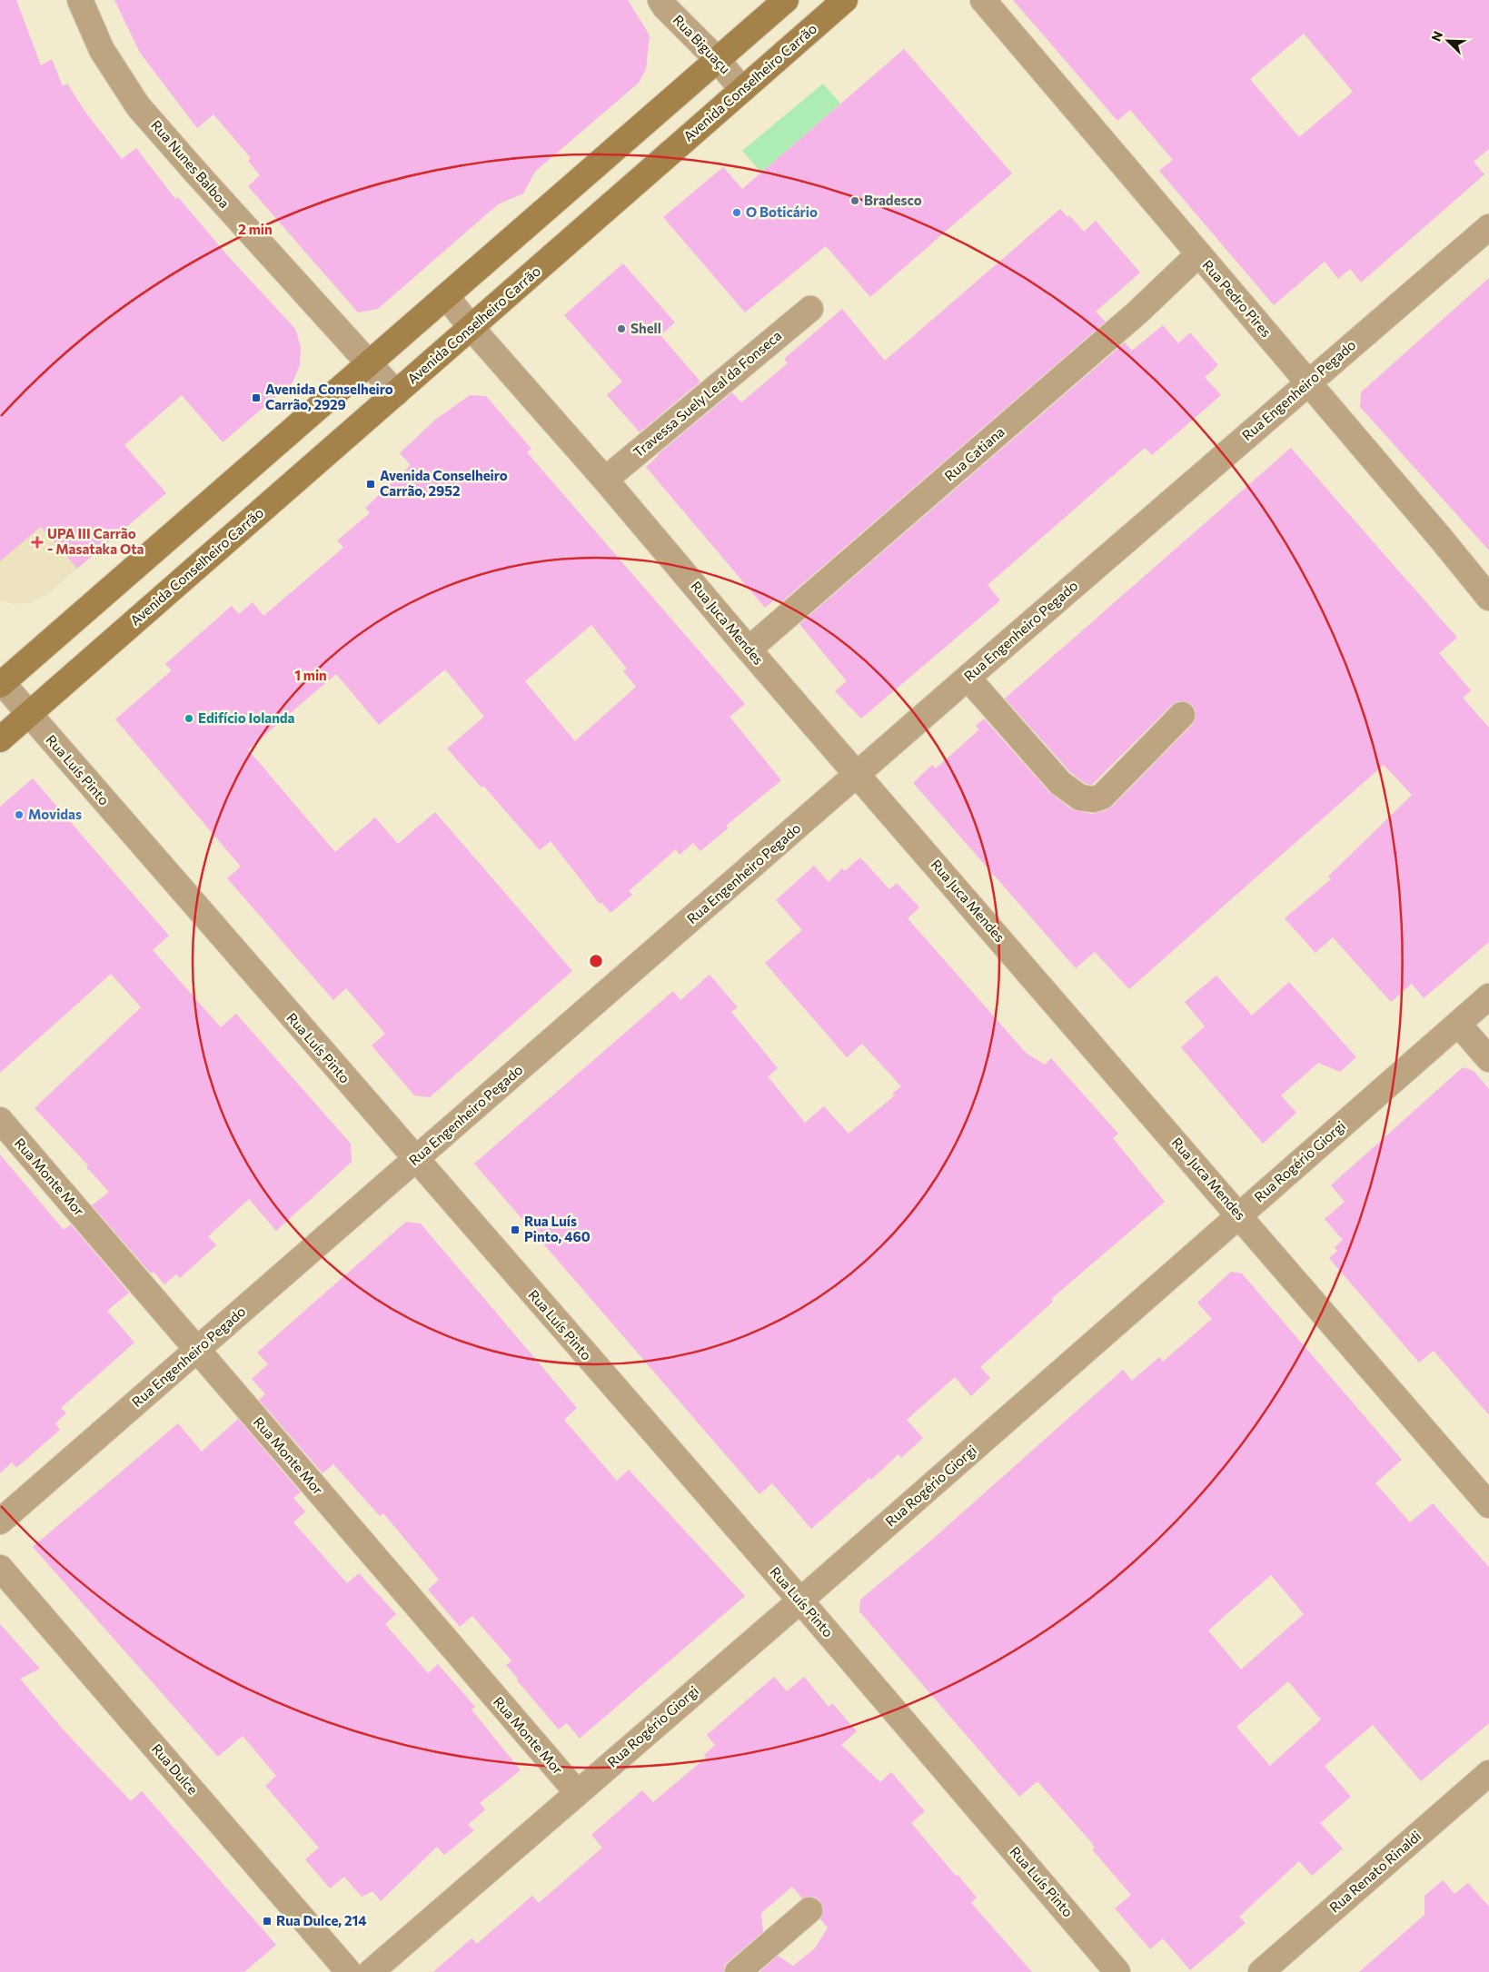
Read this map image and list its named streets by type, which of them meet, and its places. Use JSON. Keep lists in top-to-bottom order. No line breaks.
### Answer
{"streets":{"main road":["Avenida Conselheiro Carrão"],"street":["Rua Biguaçu","Rua Nunes Balboa","Rua Pedro Pires","Rua Engenheiro Pegado","Travessa Suely Leal da Fonseca","Rua Catiana","Rua Juca Mendes","Rua Luís Pinto","Rua Rogério Giorgi","Rua Monte Mor","Rua Dulce","Rua Renato Rinaldi"]},"crossings":[["Rua Biguaçu","Avenida Conselheiro Carrão"],["Avenida Conselheiro Carrão","Rua Nunes Balboa"],["Avenida Conselheiro Carrão","Rua Juca Mendes"],["Avenida Conselheiro Carrão","Rua Luís Pinto"],["Rua Pedro Pires","Rua Engenheiro Pegado"],["Rua Pedro Pires","Rua Catiana"],["Rua Engenheiro Pegado","Rua Juca Mendes"],["Rua Engenheiro Pegado","Rua Luís Pinto"],["Rua Engenheiro Pegado","Rua Monte Mor"],["Travessa Suely Leal da Fonseca","Rua Juca Mendes"],["Rua Catiana","Rua Juca Mendes"],["Rua Juca Mendes","Rua Rogério Giorgi"],["Rua Luís Pinto","Rua Rogério Giorgi"],["Rua Rogério Giorgi","Rua Monte Mor"]],"places":{"other":["Bradesco","O Boticário","Shell","Edifício Iolanda","Movidas"],"transit":["Avenida Conselheiro Carrão, 2929","Avenida Conselheiro Carrão, 2952","Rua Luís Pinto, 460","Rua Dulce, 214"],"health":["UPA III Carrão - Masataka Ota"]},"north":"top left","rings":["2 min","1 min"]}
